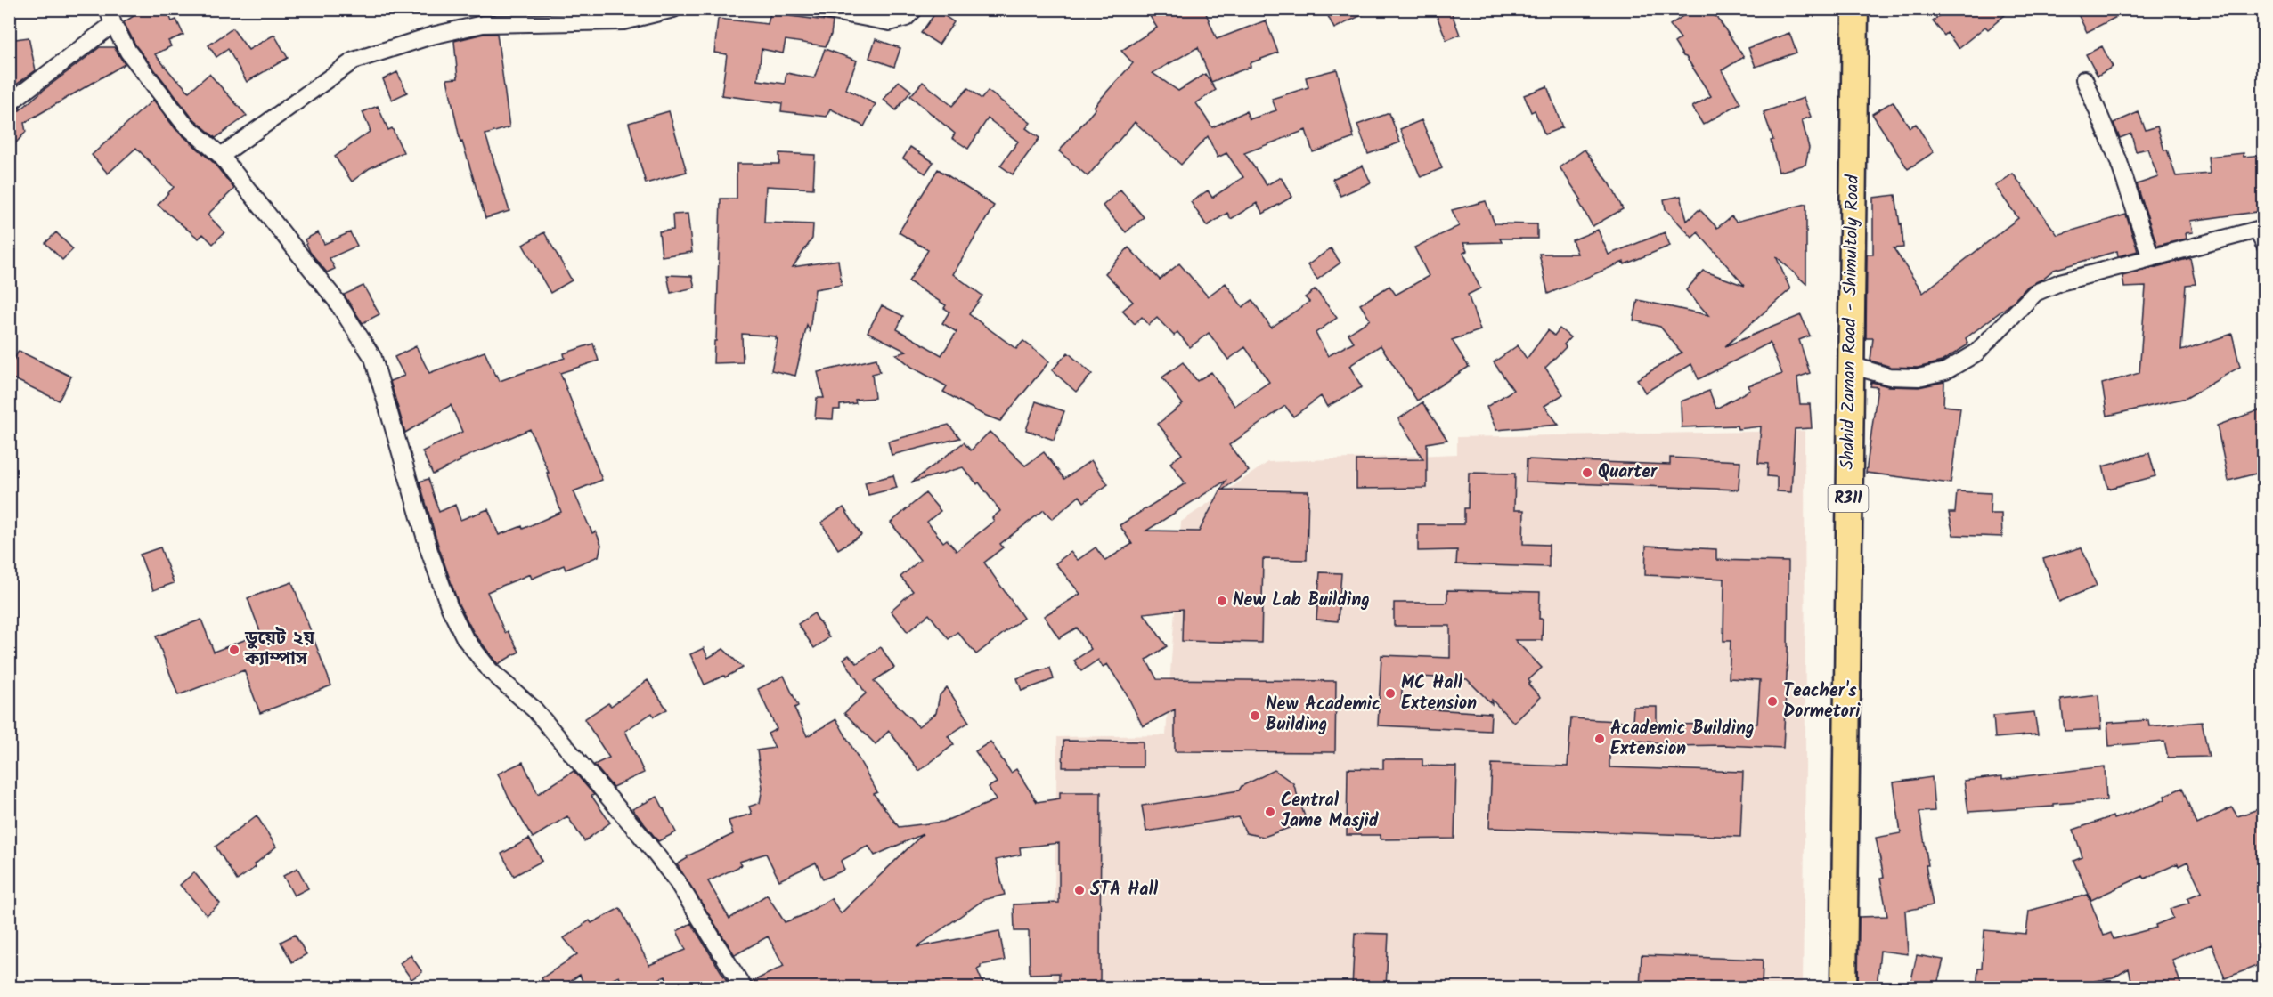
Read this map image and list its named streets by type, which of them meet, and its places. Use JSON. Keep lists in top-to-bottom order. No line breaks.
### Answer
{"streets":{"main road":["Shahid Zaman Road - Shimultoly Road","R311"]},"places":["Quarter","New Lab Building","ডুয়েট ২য় ক্যাম্পাস","MC Hall Extension","Teacher's Dormetori","New Academic Building","Academic Building Extension","Central Jame Masjid","STA Hall"]}
